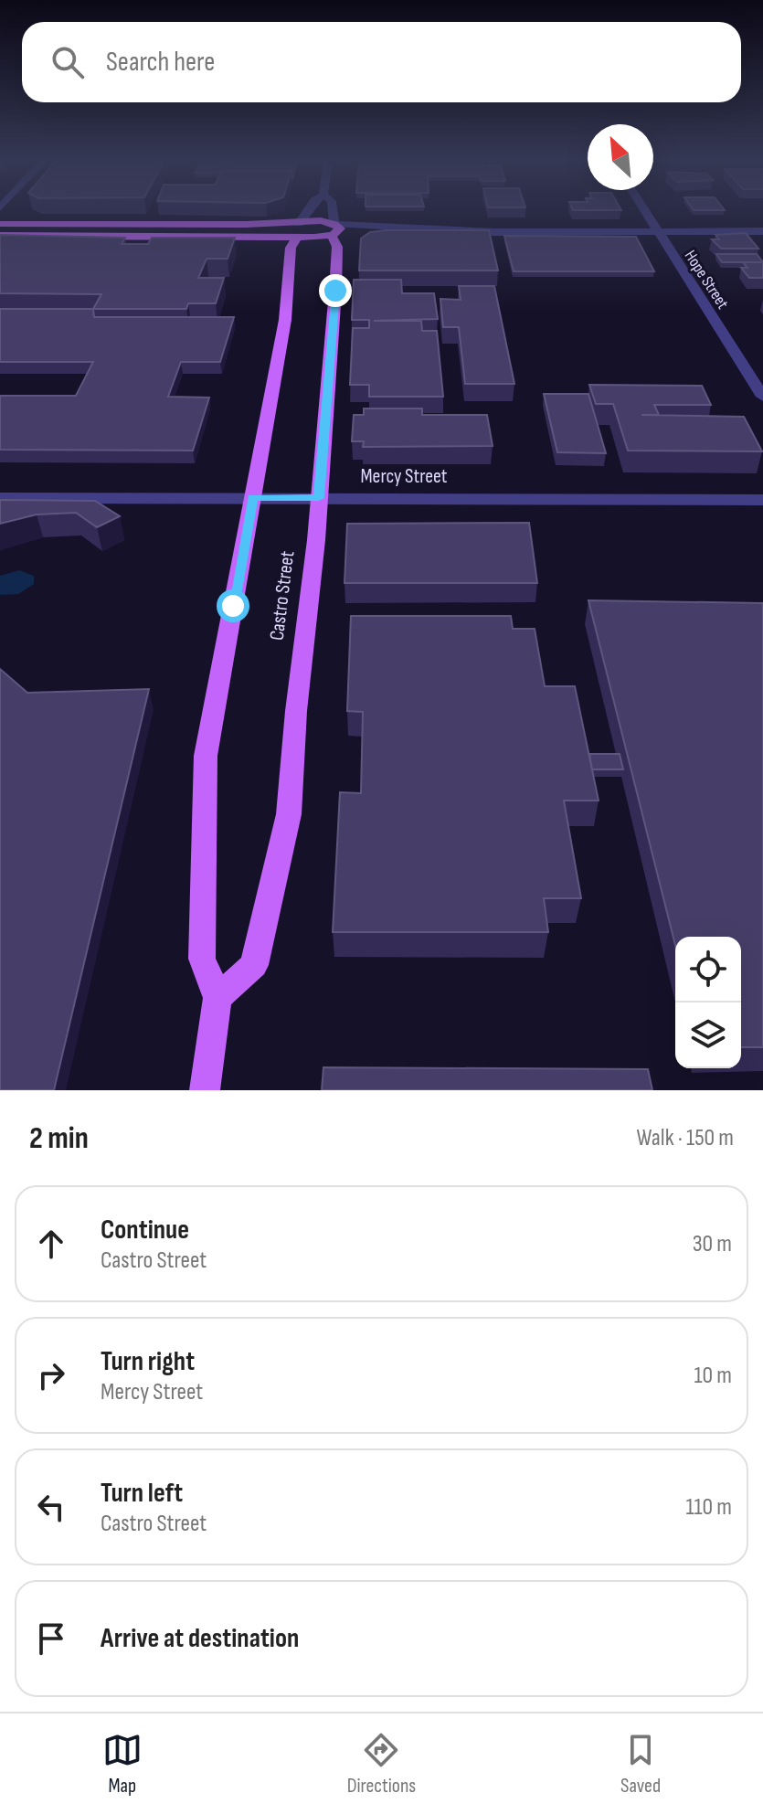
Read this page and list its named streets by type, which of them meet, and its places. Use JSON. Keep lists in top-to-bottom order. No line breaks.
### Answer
{"streets":{"main road":["Castro Street"],"street":["Hope Street","Mercy Street"]},"crossings":[["Mercy Street","Castro Street"]],"north":"top left","page":{"search":"Search here","heading":["2 min","Walk · 150 m"],"list":[["Continue","Castro Street","30 m"],["Turn right","Mercy Street","10 m"],["Turn left","Castro Street","110 m"],"Arrive at destination"],"nav":["Map","Directions","Saved"]}}
